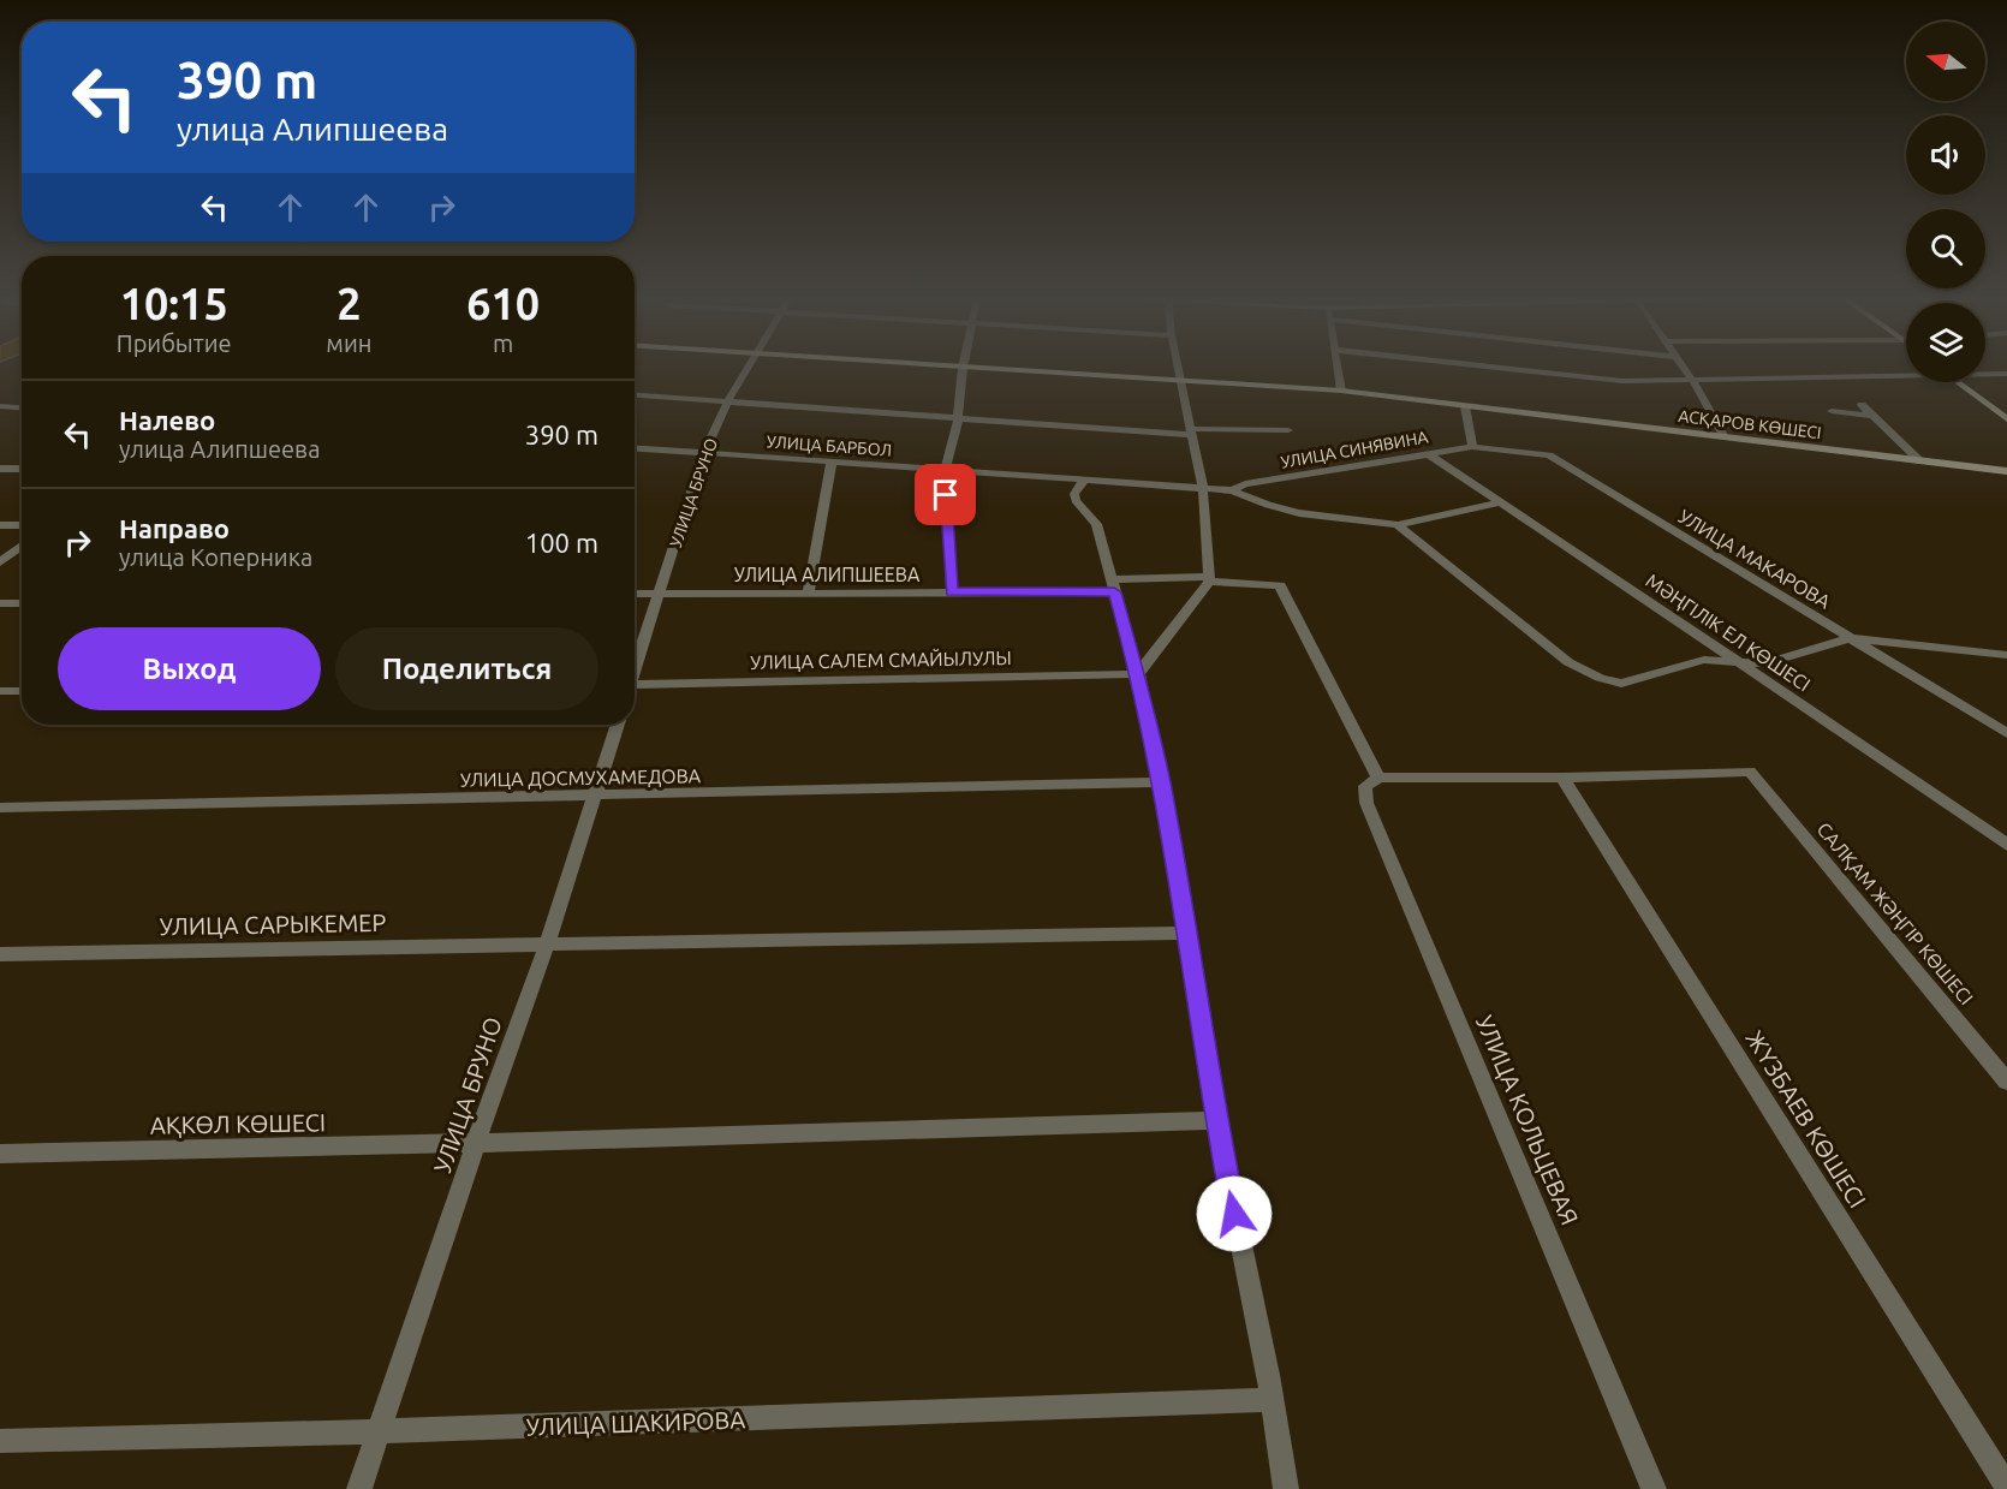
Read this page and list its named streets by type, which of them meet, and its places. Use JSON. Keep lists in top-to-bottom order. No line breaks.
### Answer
{"streets":{"main road":["АСҚАРОВ КӨШЕСІ"],"street":["УЛИЦА БАРБОЛ","УЛИЦА СИНЯВИНА","УЛИЦА БРУНО","УЛИЦА МАКАРОВА","УЛИЦА АЛИПШЕЕВА","МӘҢГІЛІК ЕЛ КӨШЕСІ","УЛИЦА САЛЕМ СМАЙЫЛУЛЫ","УЛИЦА ДОСМУХАМЕДОВА","САЛҚАМ ЖӘҢГІР КӨШЕСІ","УЛИЦА САРЫКЕМЕР","ЖҮЗБАЕВ КӨШЕСІ","УЛИЦА КОЛЬЦЕВАЯ","АҚКӨЛ КӨШЕСІ","УЛИЦА ШАКИРОВА"]},"crossings":[["УЛИЦА БАРБОЛ","УЛИЦА СИНЯВИНА"],["УЛИЦА БАРБОЛ","УЛИЦА БРУНО"],["УЛИЦА СИНЯВИНА","УЛИЦА МАКАРОВА"],["УЛИЦА СИНЯВИНА","МӘҢГІЛІК ЕЛ КӨШЕСІ"],["УЛИЦА БРУНО","УЛИЦА АЛИПШЕЕВА"],["УЛИЦА БРУНО","УЛИЦА ДОСМУХАМЕДОВА"],["УЛИЦА БРУНО","УЛИЦА САРЫКЕМЕР"],["УЛИЦА БРУНО","АҚКӨЛ КӨШЕСІ"],["УЛИЦА БРУНО","УЛИЦА ШАКИРОВА"],["САЛҚАМ ЖӘҢГІР КӨШЕСІ","ЖҮЗБАЕВ КӨШЕСІ"]],"north":"left","page":{"turn":["390 m","улица Алипшеева"],"eta":["10:15","Прибытие","2","мин","610","m"],"list":[{"name":"Налево","note":"улица Алипшеева","value":"390 m"},{"name":"Направо","note":"улица Коперника","value":"100 m"}],"buttons":["Выход","Поделиться"]}}
